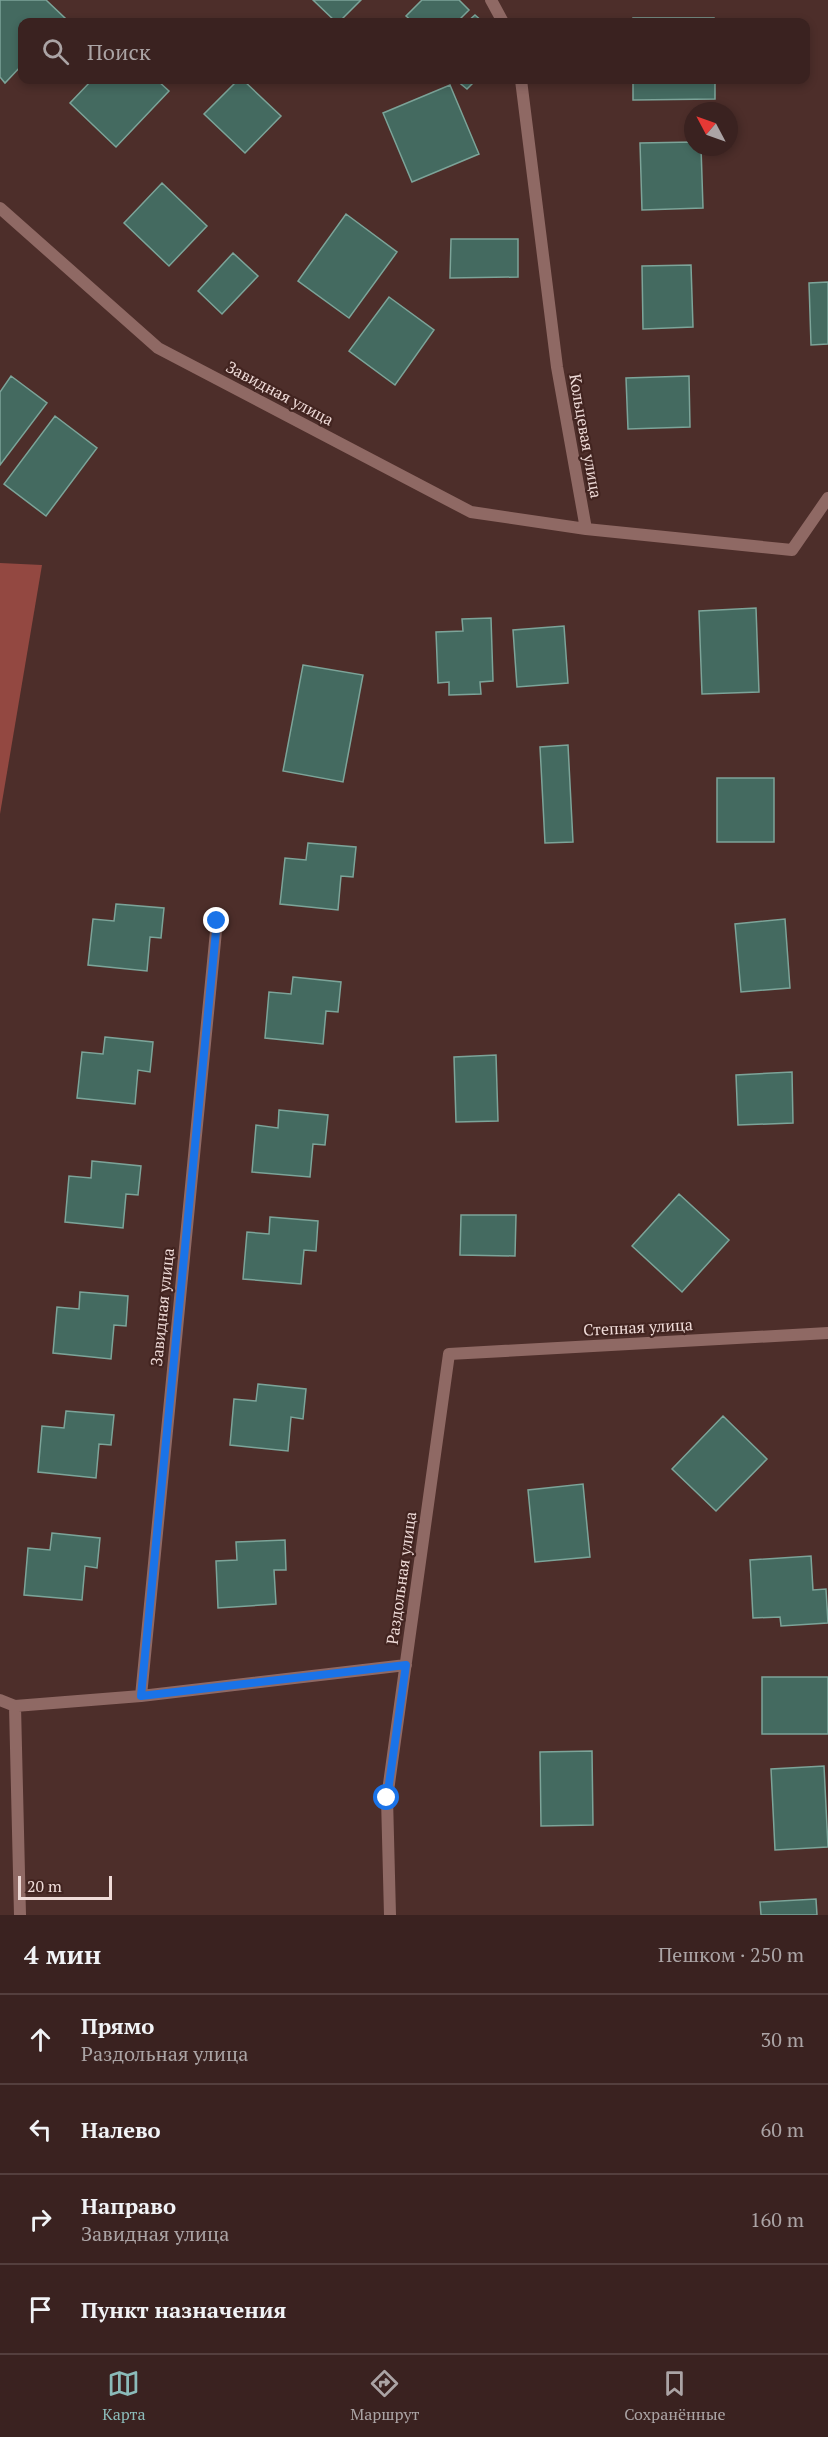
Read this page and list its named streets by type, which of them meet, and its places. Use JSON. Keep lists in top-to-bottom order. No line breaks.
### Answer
{"streets":{"street":["Завидная улица","Кольцевая улица","Степная улица","Раздольная улица"]},"crossings":[["Завидная улица","Кольцевая улица"],["Степная улица","Раздольная улица"]],"scale_bar":"20 m","north":"top left","page":{"search":"Поиск","scale":"20 m","heading":["4 мин","Пешком · 250 m"],"list":[["Прямо","Раздольная улица","30 m"],["Налево","60 m"],["Направо","Завидная улица","160 m"],"Пункт назначения"],"nav":["Карта","Маршрут","Сохранённые"]}}
